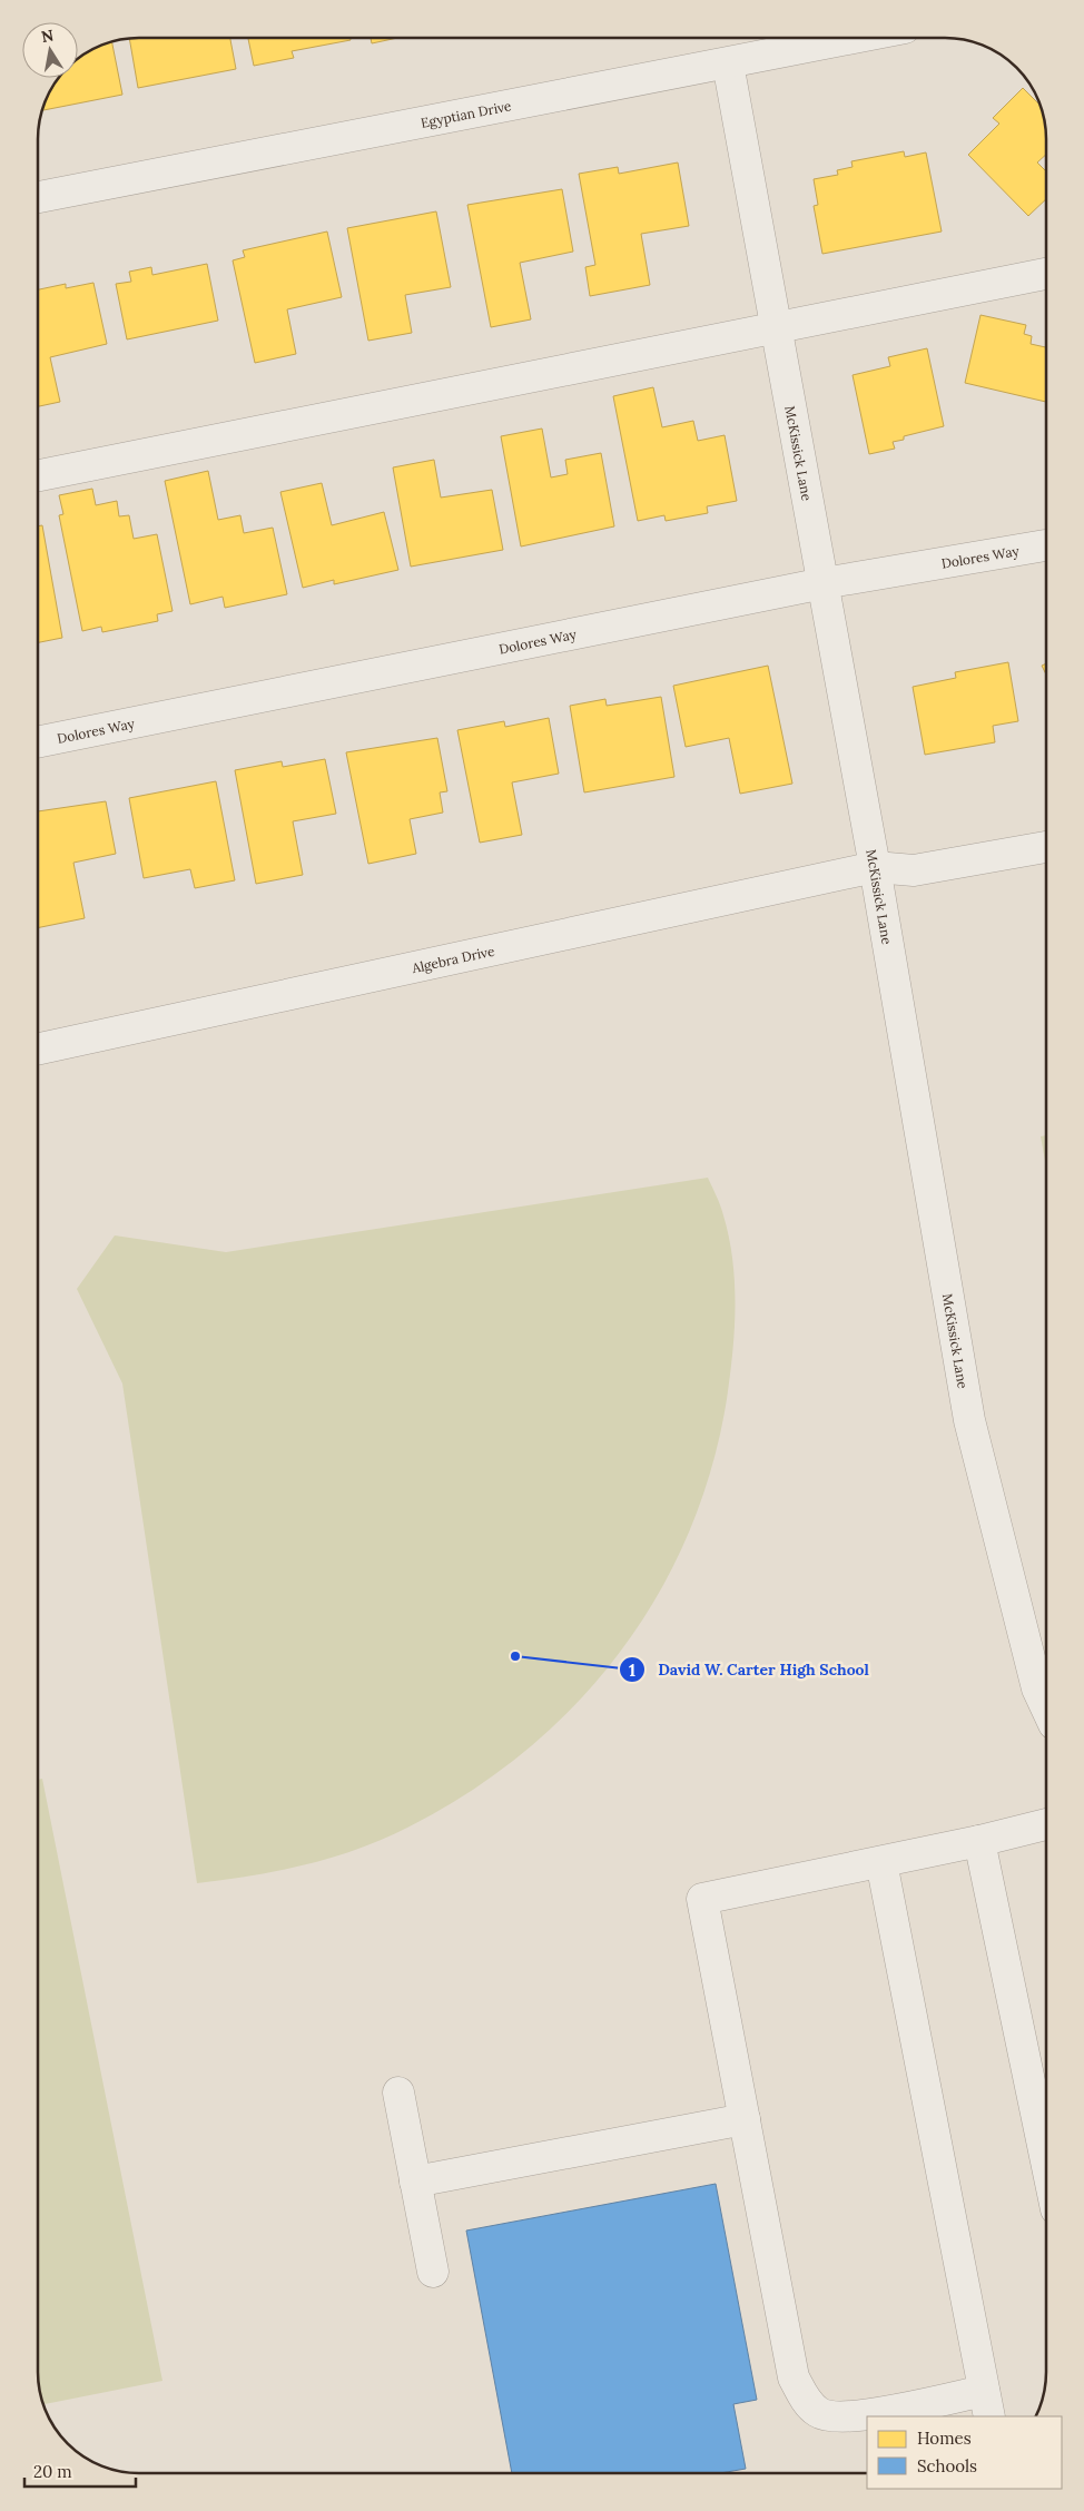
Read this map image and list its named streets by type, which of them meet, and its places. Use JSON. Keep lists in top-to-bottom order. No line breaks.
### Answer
{"streets":{"street":["Egyptian Drive","McKissick Lane","Dolores Way","Algebra Drive"]},"crossings":[["Egyptian Drive","McKissick Lane"],["McKissick Lane","Dolores Way"],["McKissick Lane","Algebra Drive"]],"places":["David W. Carter High School"],"legend":["Homes","Schools"],"scale_bar":"20 m","north":"top"}
